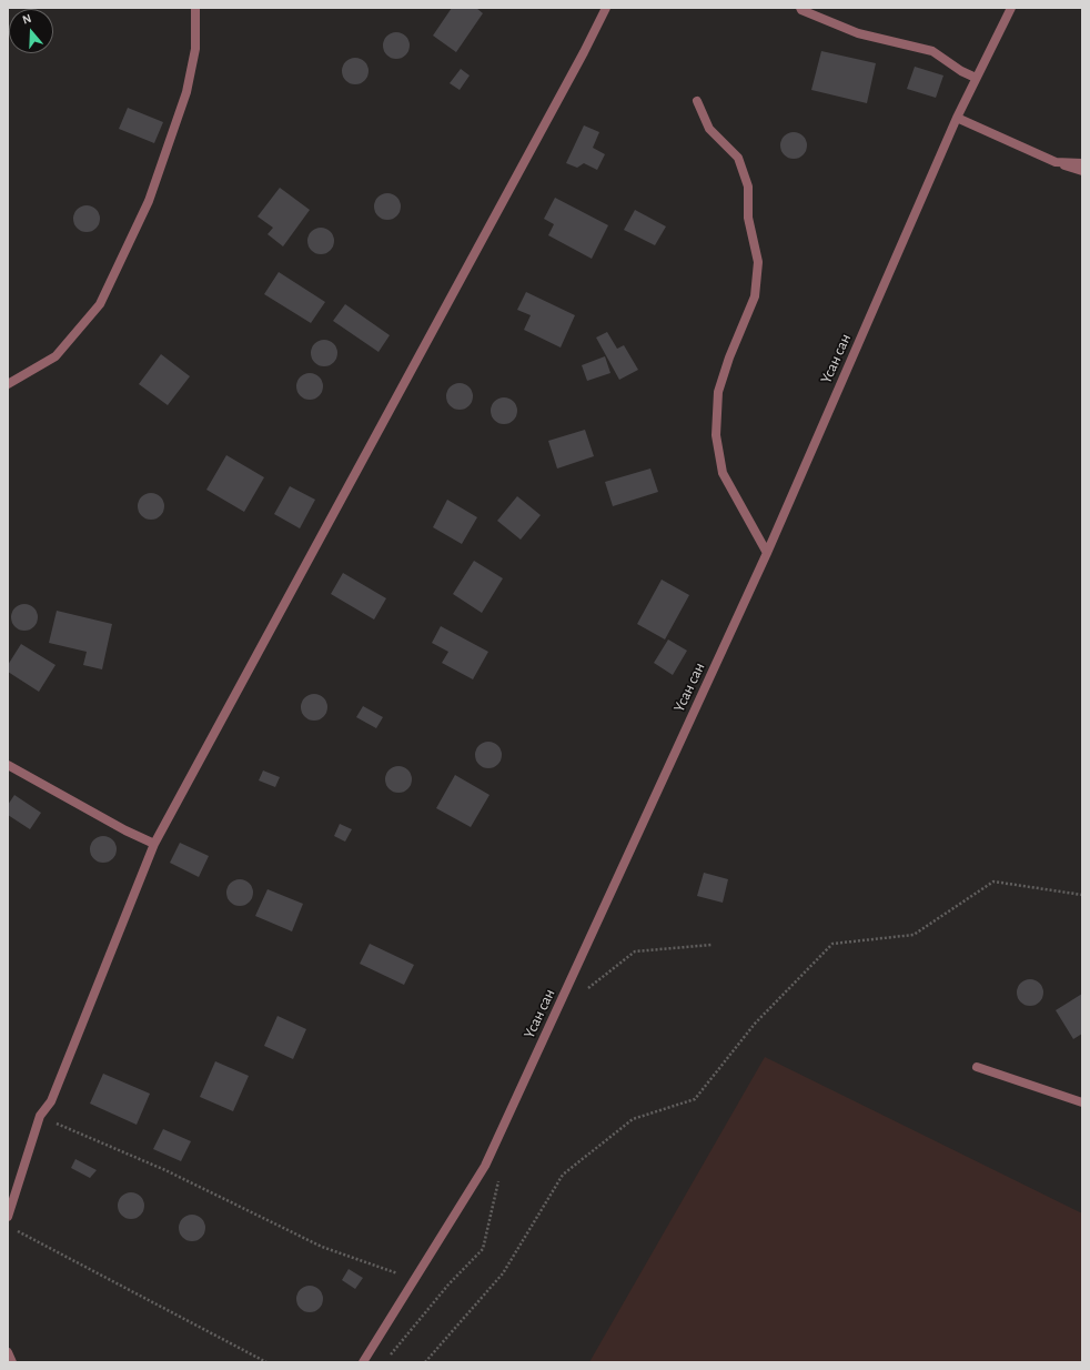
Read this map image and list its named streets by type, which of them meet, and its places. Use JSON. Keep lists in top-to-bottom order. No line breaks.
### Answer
{"streets":{"street":["Үсан сан"]},"north":"top"}
